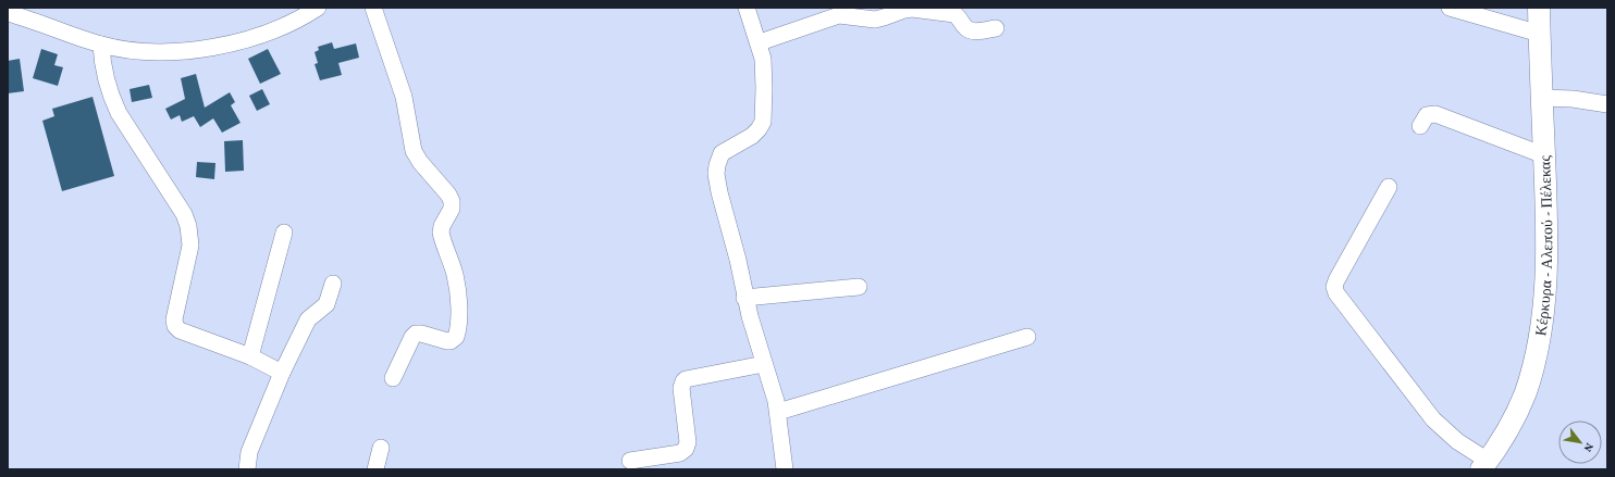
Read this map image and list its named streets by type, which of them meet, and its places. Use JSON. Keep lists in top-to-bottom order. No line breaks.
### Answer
{"streets":{"main road":["Κέρκυρα - Αλεπού - Πέλεκας"]},"north":"bottom right"}
